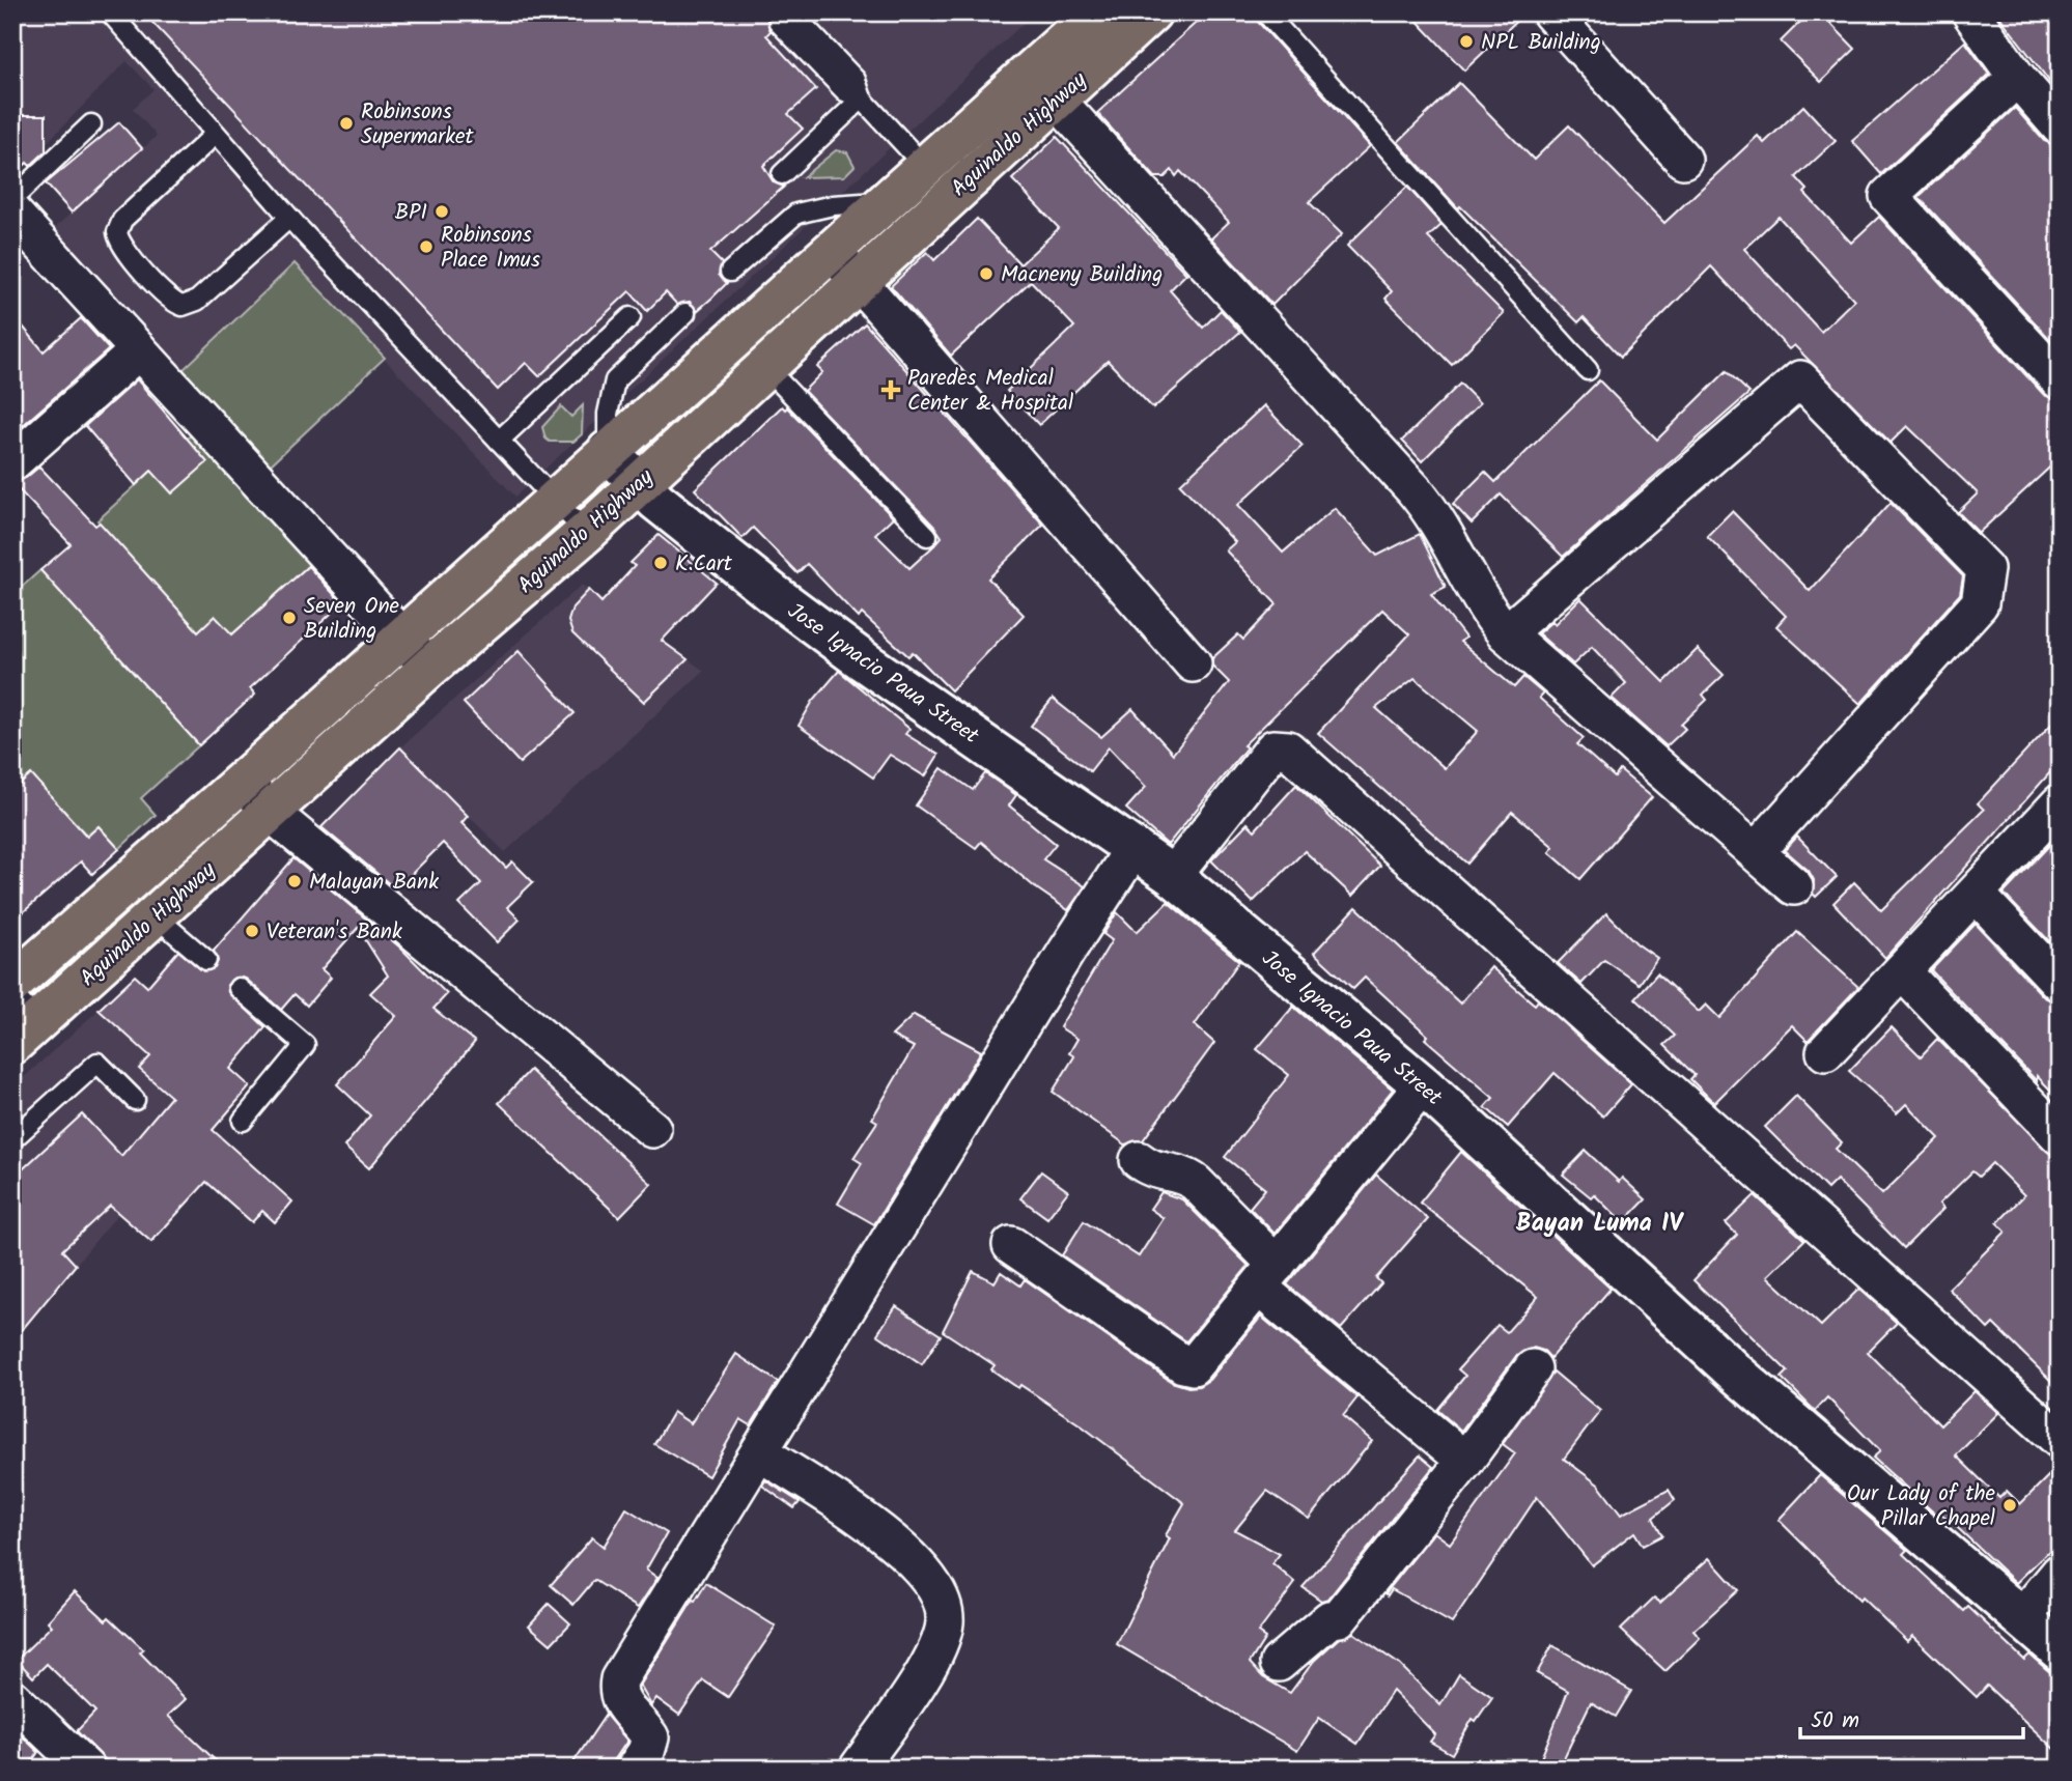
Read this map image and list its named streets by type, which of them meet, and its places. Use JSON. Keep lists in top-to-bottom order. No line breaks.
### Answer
{"streets":{"highway":["Aguinaldo Highway"],"street":["Jose Ignacio Paua Street"]},"crossings":[["Aguinaldo Highway","Jose Ignacio Paua Street"]],"districts":["Bayan Luma IV"],"places":{"other":["NPL Building","Robinsons Supermarket","BPI","Robinsons Place Imus","Macneny Building","K.Cart","Seven One Building","Malayan Bank","Veteran's Bank","Our Lady of the Pillar Chapel"],"health":["Paredes Medical Center & Hospital"]},"scale_bar":"50 m"}
